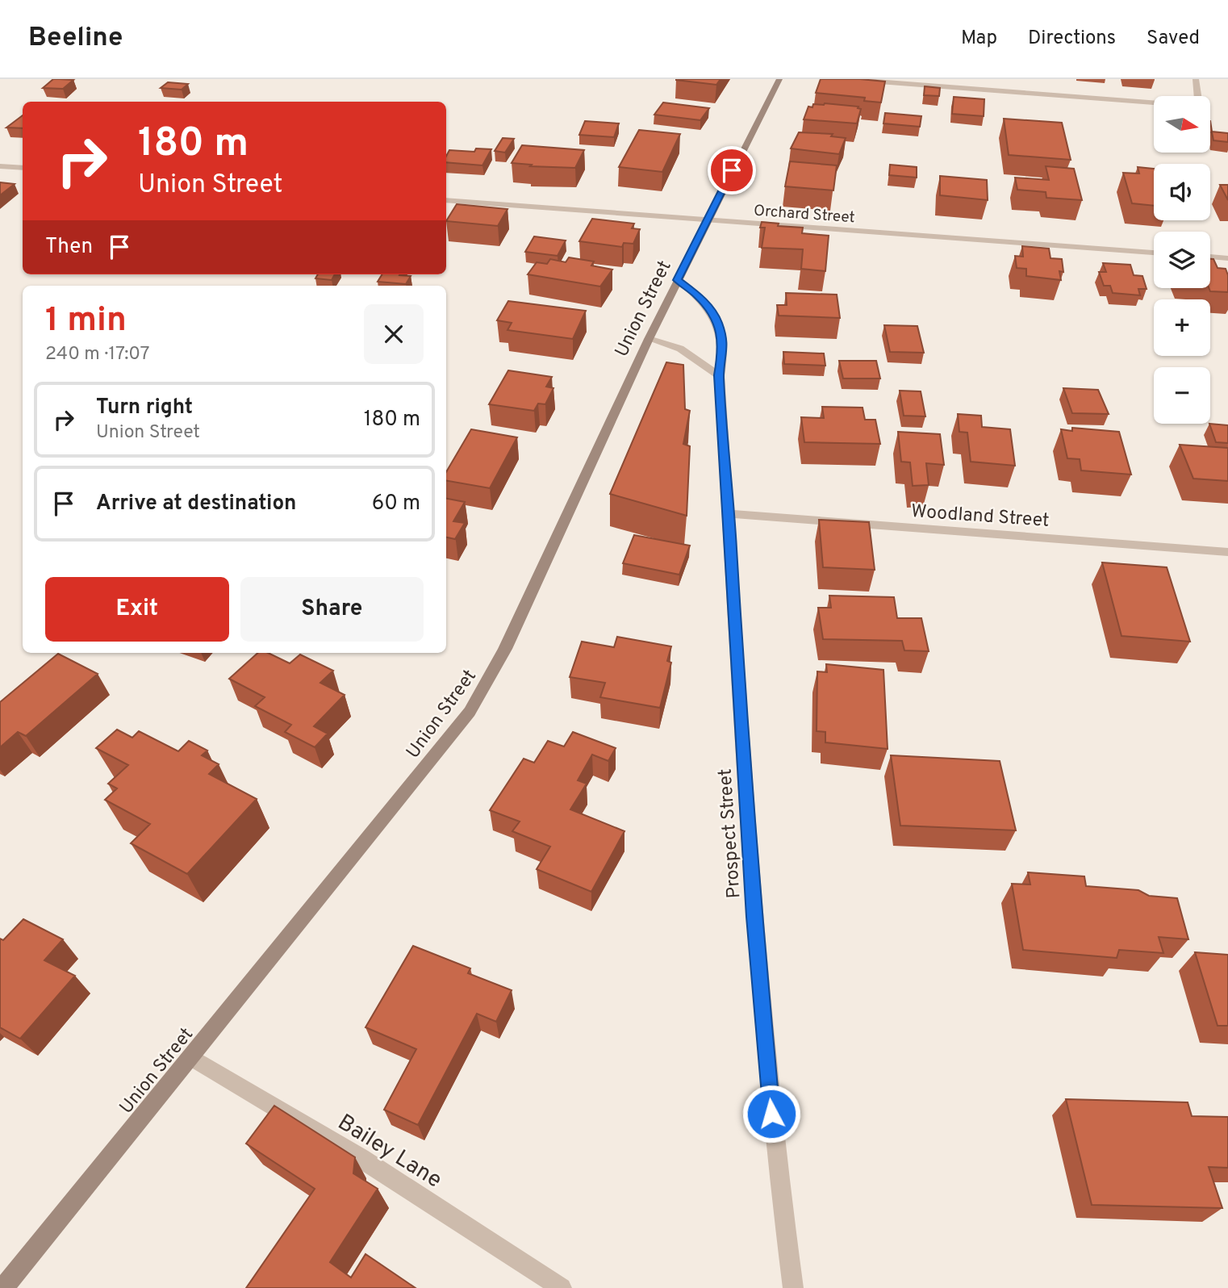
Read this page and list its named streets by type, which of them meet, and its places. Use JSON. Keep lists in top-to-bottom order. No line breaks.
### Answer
{"streets":{"main road":["Union Street"],"street":["Orchard Street","Woodland Street","Prospect Street","Bailey Lane"]},"crossings":[["Orchard Street","Union Street"],["Union Street","Prospect Street"],["Union Street","Bailey Lane"],["Woodland Street","Prospect Street"]],"north":"right","page":{"header":"Beeline","nav":["Map","Directions","Saved"],"map_buttons":["+","−"],"turn":["180 m","Union Street"],"then":"Then","heading":["1 min","240 m · 17:07"],"list":[{"name":"Turn right","note":"Union Street","value":"180 m"},{"name":"Arrive at destination","value":"60 m"}],"buttons":["Exit","Share"]}}
